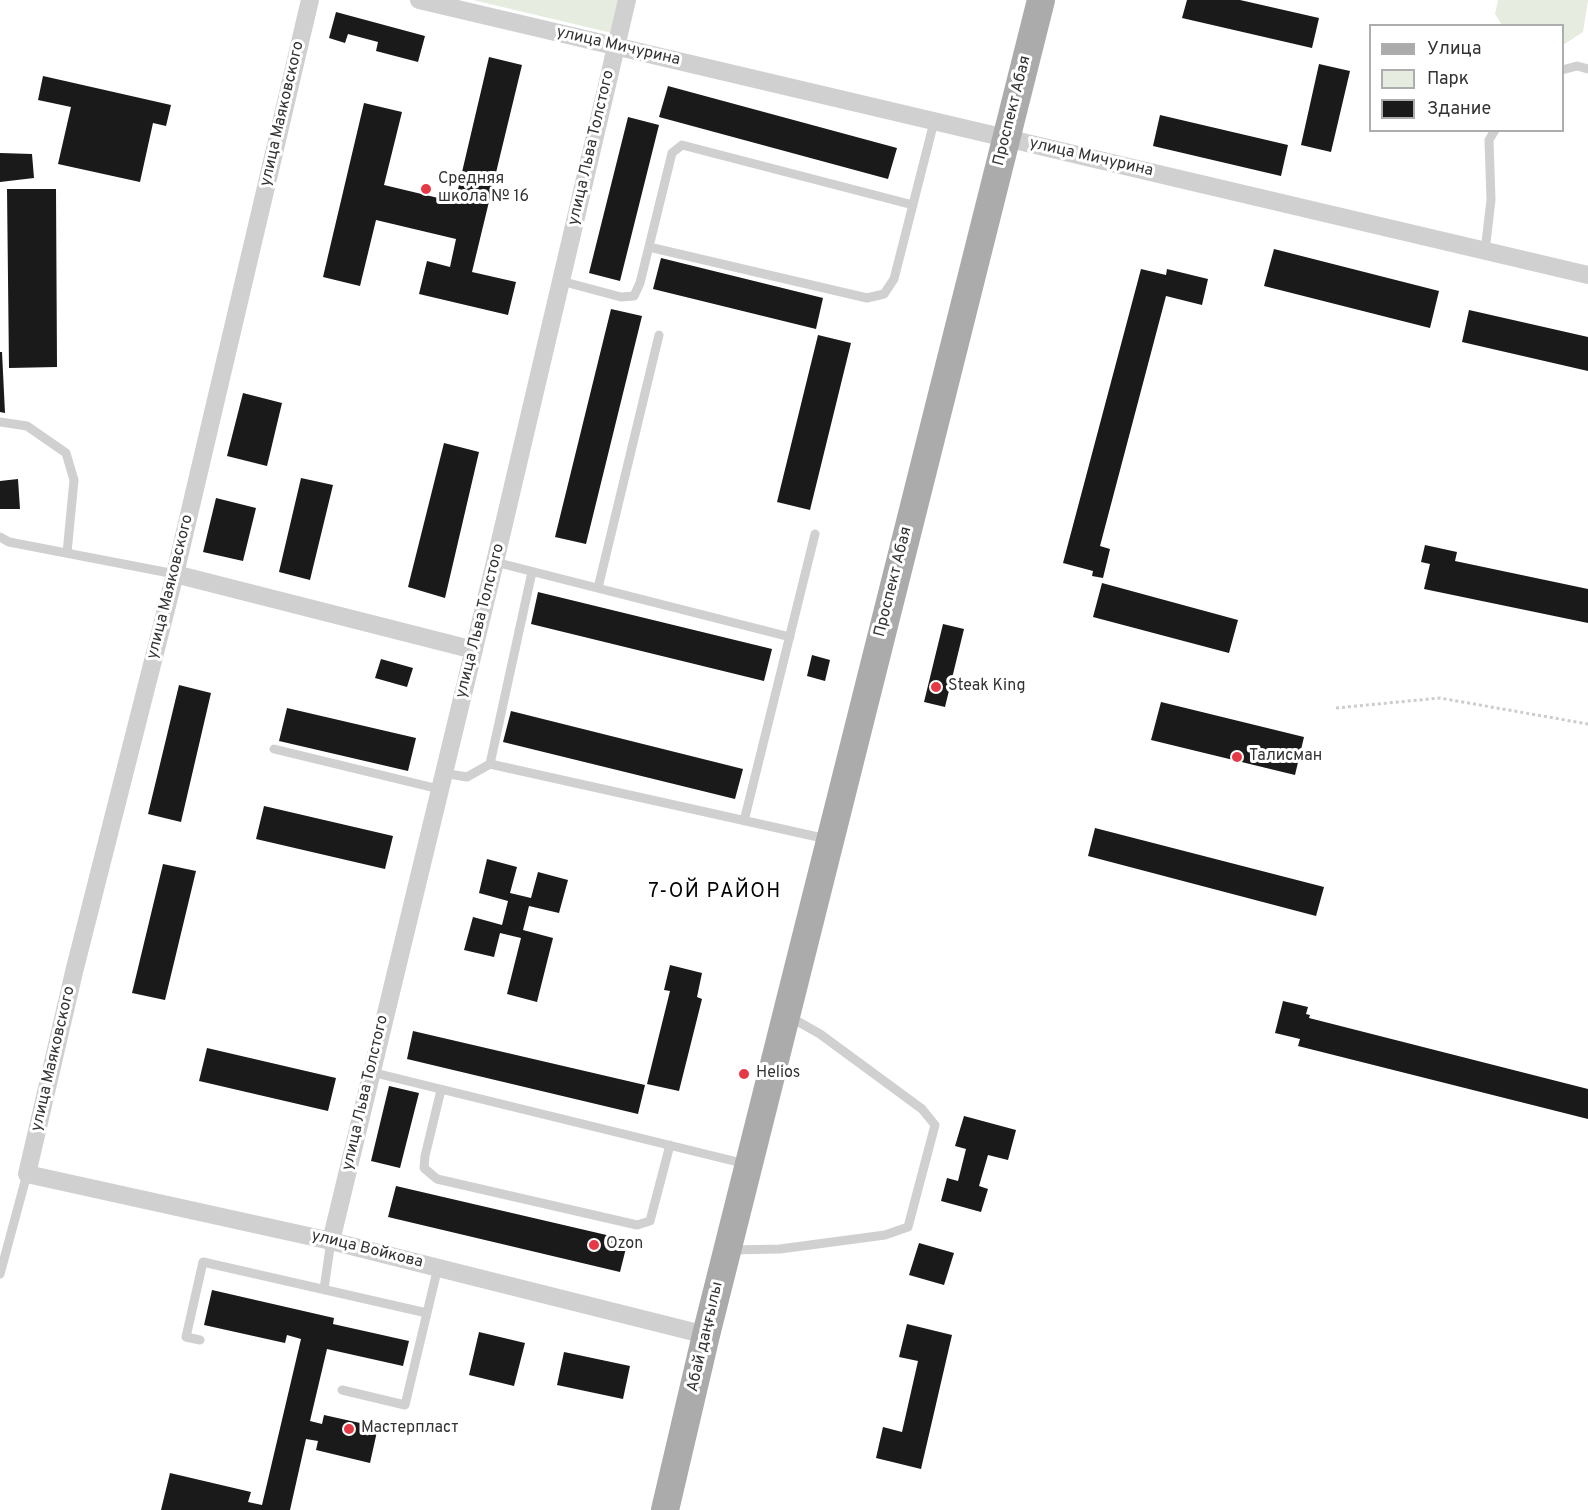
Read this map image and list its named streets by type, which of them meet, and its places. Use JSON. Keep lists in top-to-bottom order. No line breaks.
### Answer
{"streets":{"main road":["Проспект Абая","Абай даңғылы"],"street":["улица Мичурина","улица Маяковского","улица Льва Толстого","улица Войкова"]},"crossings":[["улица Мичурина","Проспект Абая"],["улица Мичурина","улица Льва Толстого"],["Проспект Абая","Абай даңғылы"],["улица Маяковского","улица Войкова"],["улица Льва Толстого","улица Войкова"],["улица Войкова","Абай даңғылы"]],"districts":["7-ОЙ РАЙОН"],"places":["Средняя школа № 16","Steak King","Талисман","Helios","Ozon","Мастерпласт"],"legend":["Улица","Парк","Здание"]}
